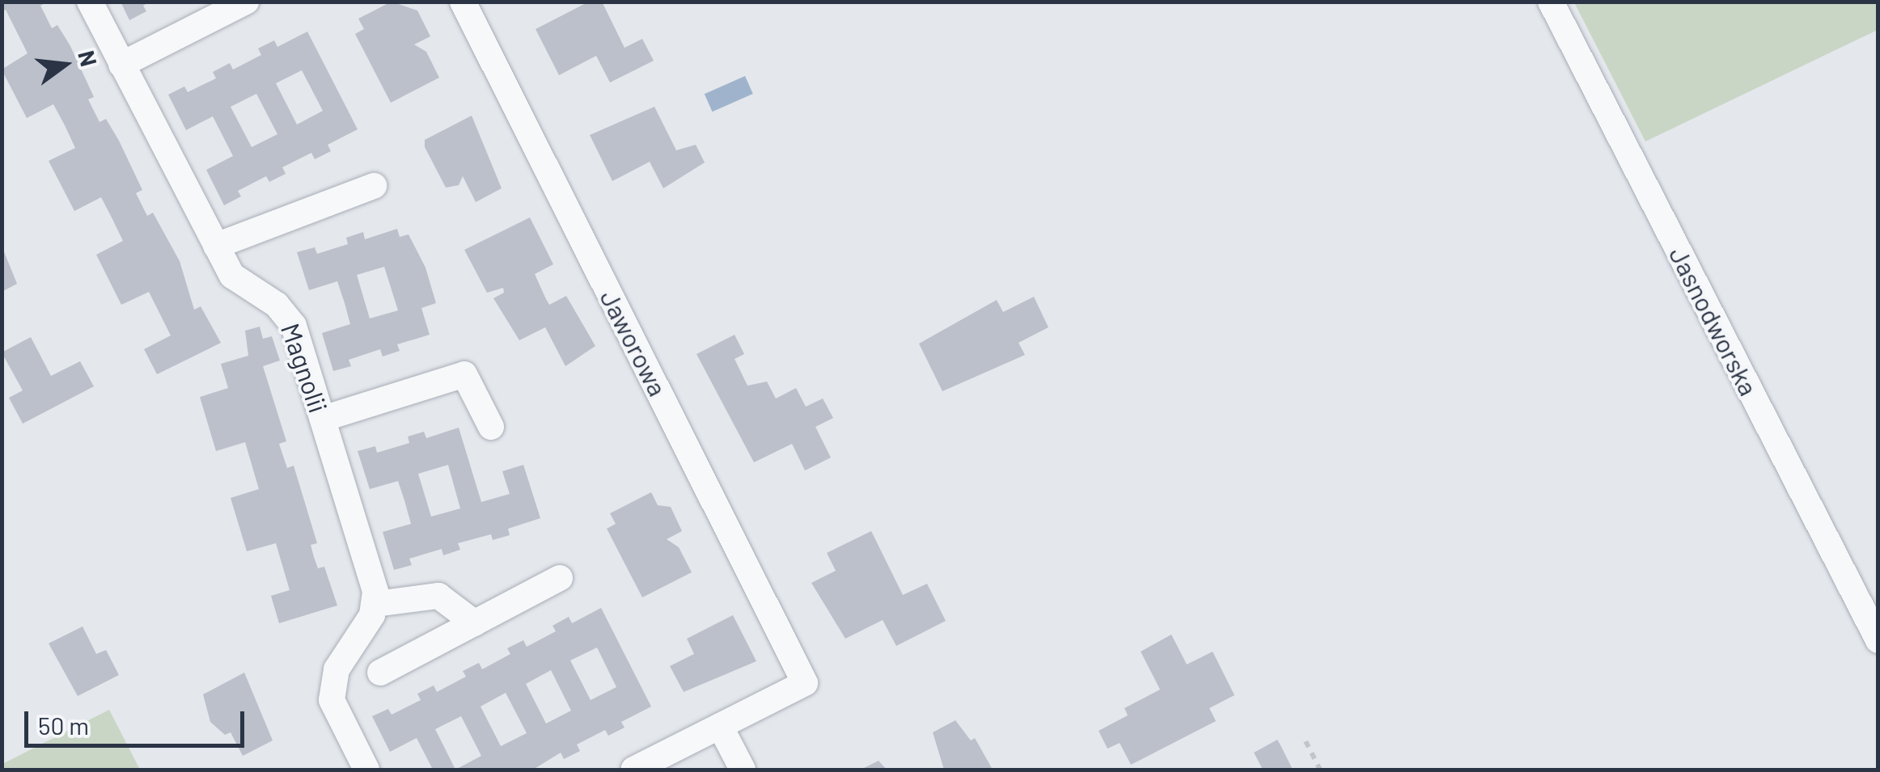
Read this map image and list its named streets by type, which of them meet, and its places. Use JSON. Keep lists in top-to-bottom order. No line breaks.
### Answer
{"streets":{"street":["Jasnodworska","Jaworowa","Magnolii"]},"scale_bar":"50 m","north":"right"}
